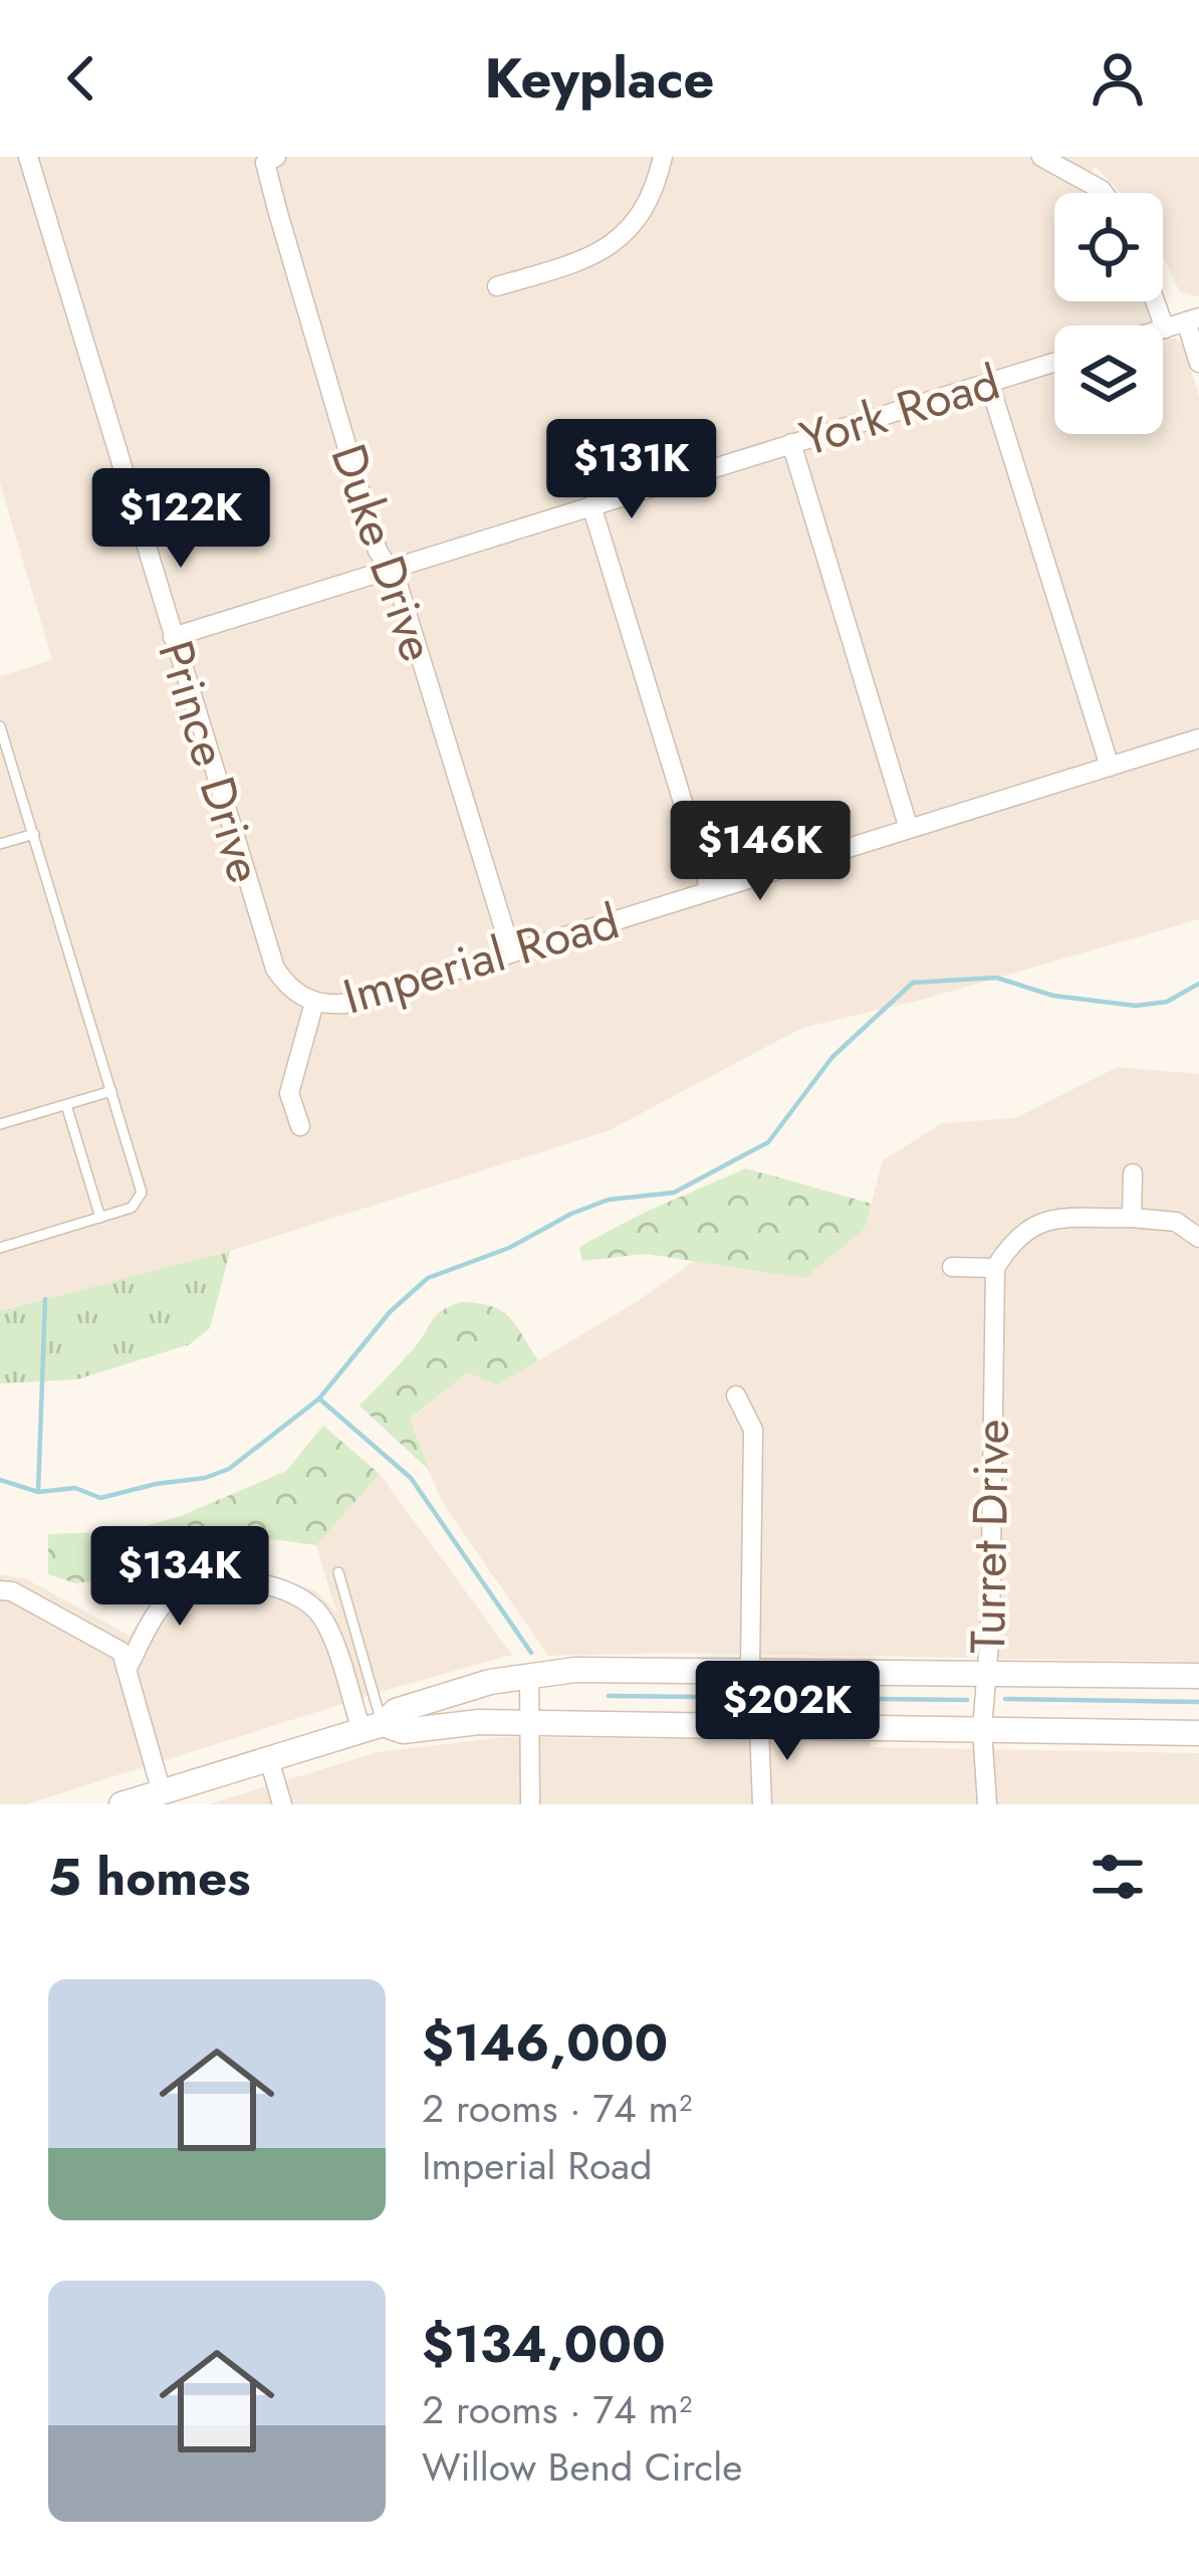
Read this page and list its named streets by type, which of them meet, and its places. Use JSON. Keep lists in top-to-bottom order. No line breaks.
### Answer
{"streets":{"street":["York Road","Duke Drive","Prince Drive","Imperial Road","Turret Drive"]},"crossings":[["York Road","Duke Drive"],["York Road","Prince Drive"],["Duke Drive","Imperial Road"],["Prince Drive","Imperial Road"]],"page":{"header":"Keyplace","price":["$131K","$122K","$146K","$134K","$202K"],"heading":"5 homes","list":[{"name":"$146,000","note":"2 rooms · 74 m² · Imperial Road"},{"name":"$134,000","note":"2 rooms · 74 m² · Willow Bend Circle"}]}}
